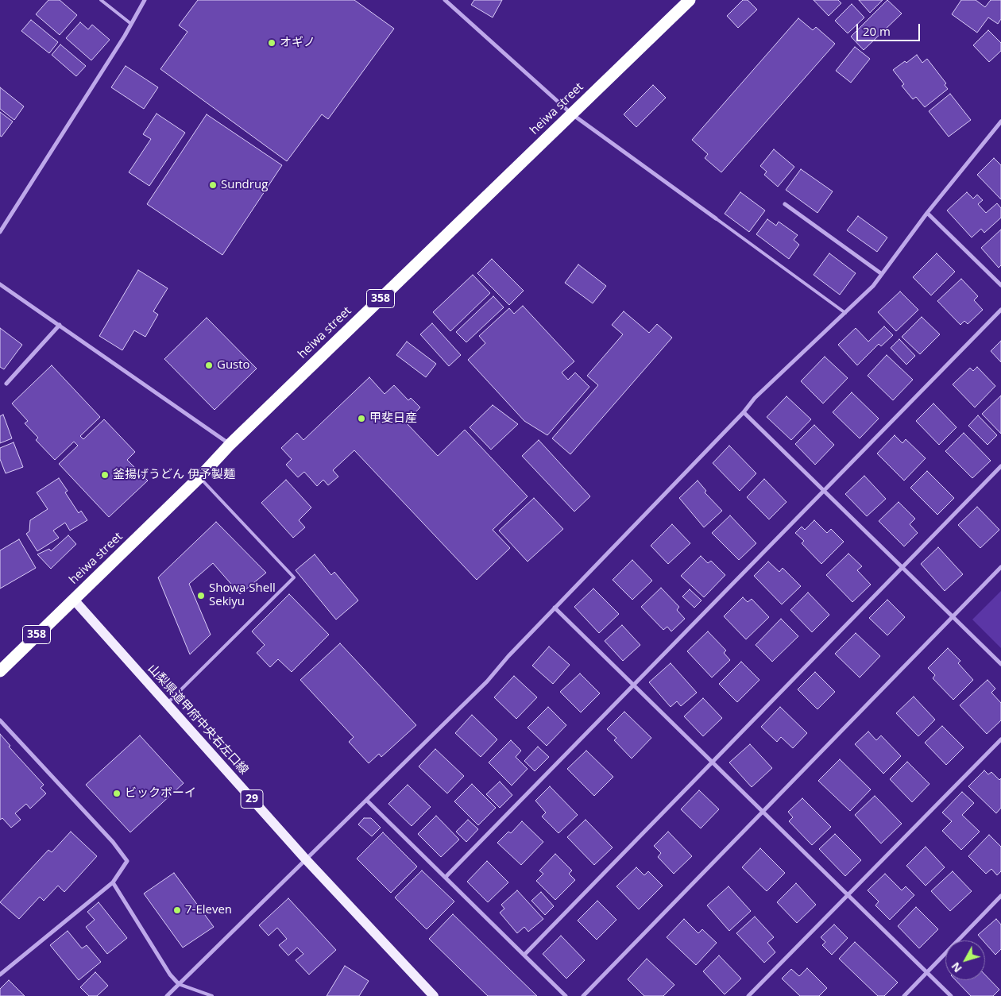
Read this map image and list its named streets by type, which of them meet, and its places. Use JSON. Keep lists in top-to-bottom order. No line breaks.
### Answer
{"streets":{"highway":["heiwa street","358"],"main road":["山梨県道甲府中央右左口線","29"]},"crossings":[["heiwa street","山梨県道甲府中央右左口線"]],"places":["オギノ","Sundrug","Gusto","甲斐日産","釜揚げうどん 伊予製麺","Showa Shell Sekiyu","ビックボーイ","7-Eleven"],"scale_bar":"20 m","north":"bottom left"}
